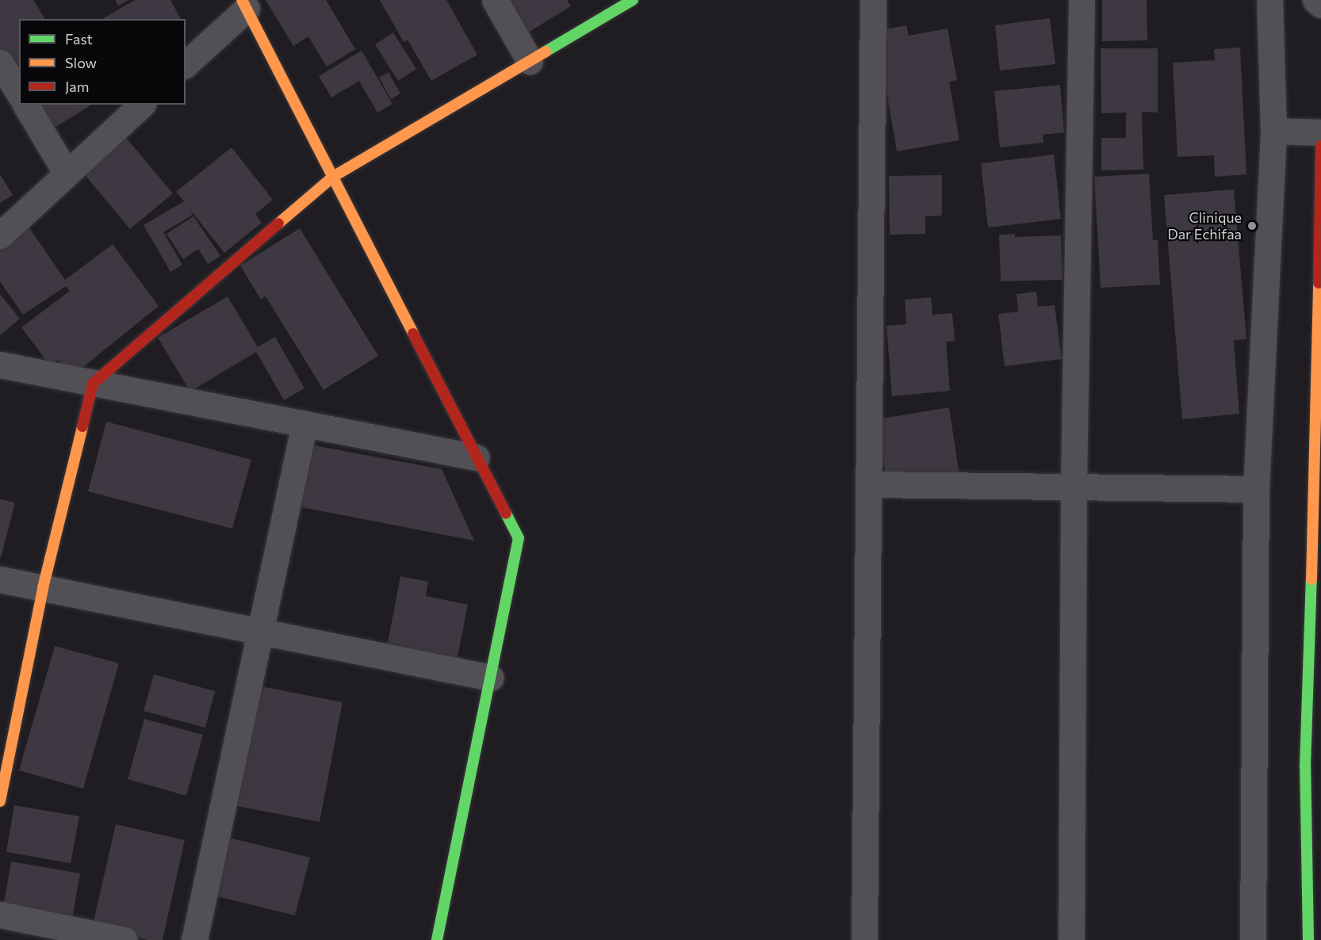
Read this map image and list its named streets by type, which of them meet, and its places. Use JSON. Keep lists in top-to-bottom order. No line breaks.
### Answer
{"places":["Clinique Dar Echifaa"],"legend":["Fast","Slow","Jam"]}
